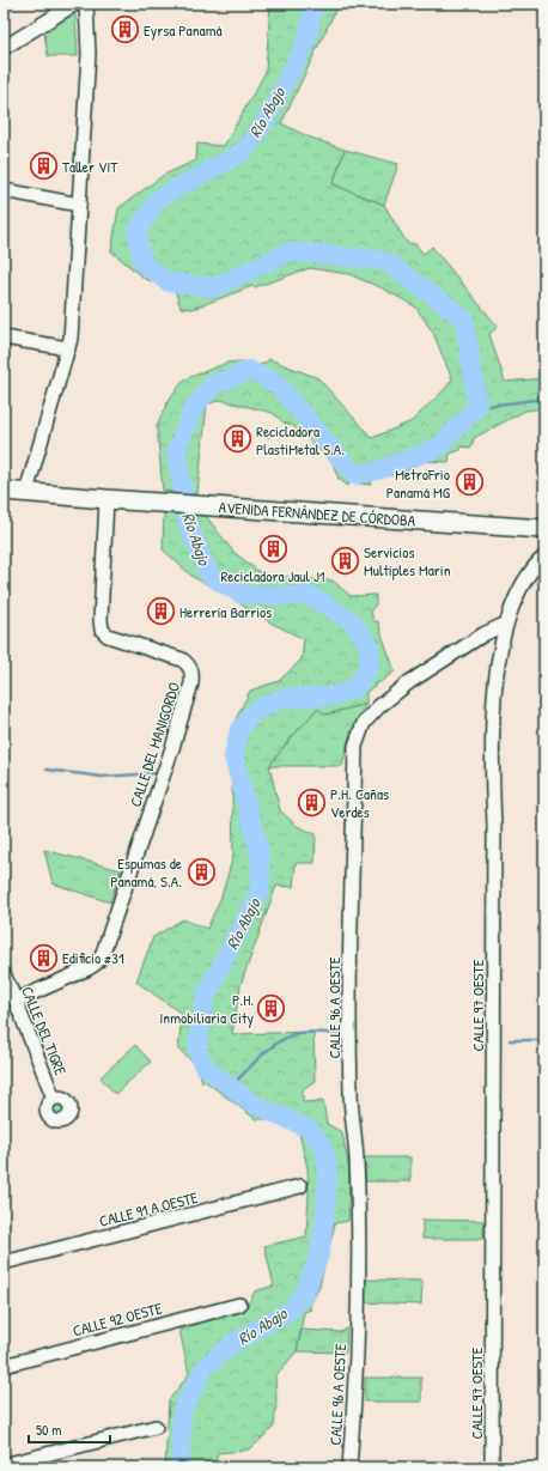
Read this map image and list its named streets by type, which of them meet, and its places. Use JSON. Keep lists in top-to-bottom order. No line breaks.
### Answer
{"streets":{"main road":["AVENIDA FERNÁNDEZ DE CÓRDOBA"],"street":["CALLE DEL MANIGORDO","CALLE 97 OESTE","CALLE 96 A OESTE","CALLE DEL TIGRE","CALLE 91 A OESTE","CALLE 92 OESTE"]},"crossings":[["AVENIDA FERNÁNDEZ DE CÓRDOBA","CALLE DEL MANIGORDO"],["CALLE DEL MANIGORDO","CALLE DEL TIGRE"],["CALLE 97 OESTE","CALLE 96 A OESTE"]],"water":["Río Abajo"],"places":{"building":["Eyrsa Panamá","Taller VIT","Recicladora PlastiMetal S.A.","MetroFrio Panamá MG","Recicladora Jaul J1","Servicios Multiples Marin","Herrería Barrios","P.H. Cañas Verdes","Espumas de Panamá, S.A.","Edificio #31","P.H. Inmobiliaria City"]},"scale_bar":"50 m"}
